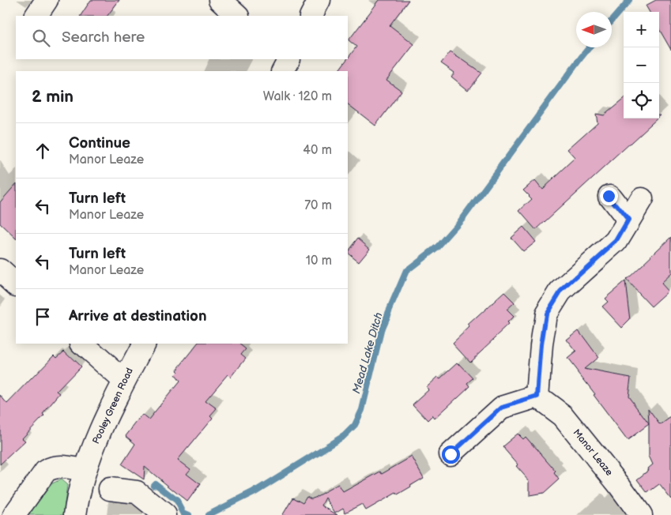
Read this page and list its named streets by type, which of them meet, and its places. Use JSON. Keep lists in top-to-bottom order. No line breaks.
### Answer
{"streets":{"street":["Pooley Green Road","Manor Leaze"]},"water":["Mead Lake Ditch"],"north":"left","page":{"map_buttons":["+","−"],"search":"Search here","heading":["2 min","Walk · 120 m"],"list":[["Continue","Manor Leaze","40 m"],["Turn left","Manor Leaze","70 m"],["Turn left","Manor Leaze","10 m"],"Arrive at destination"]}}
